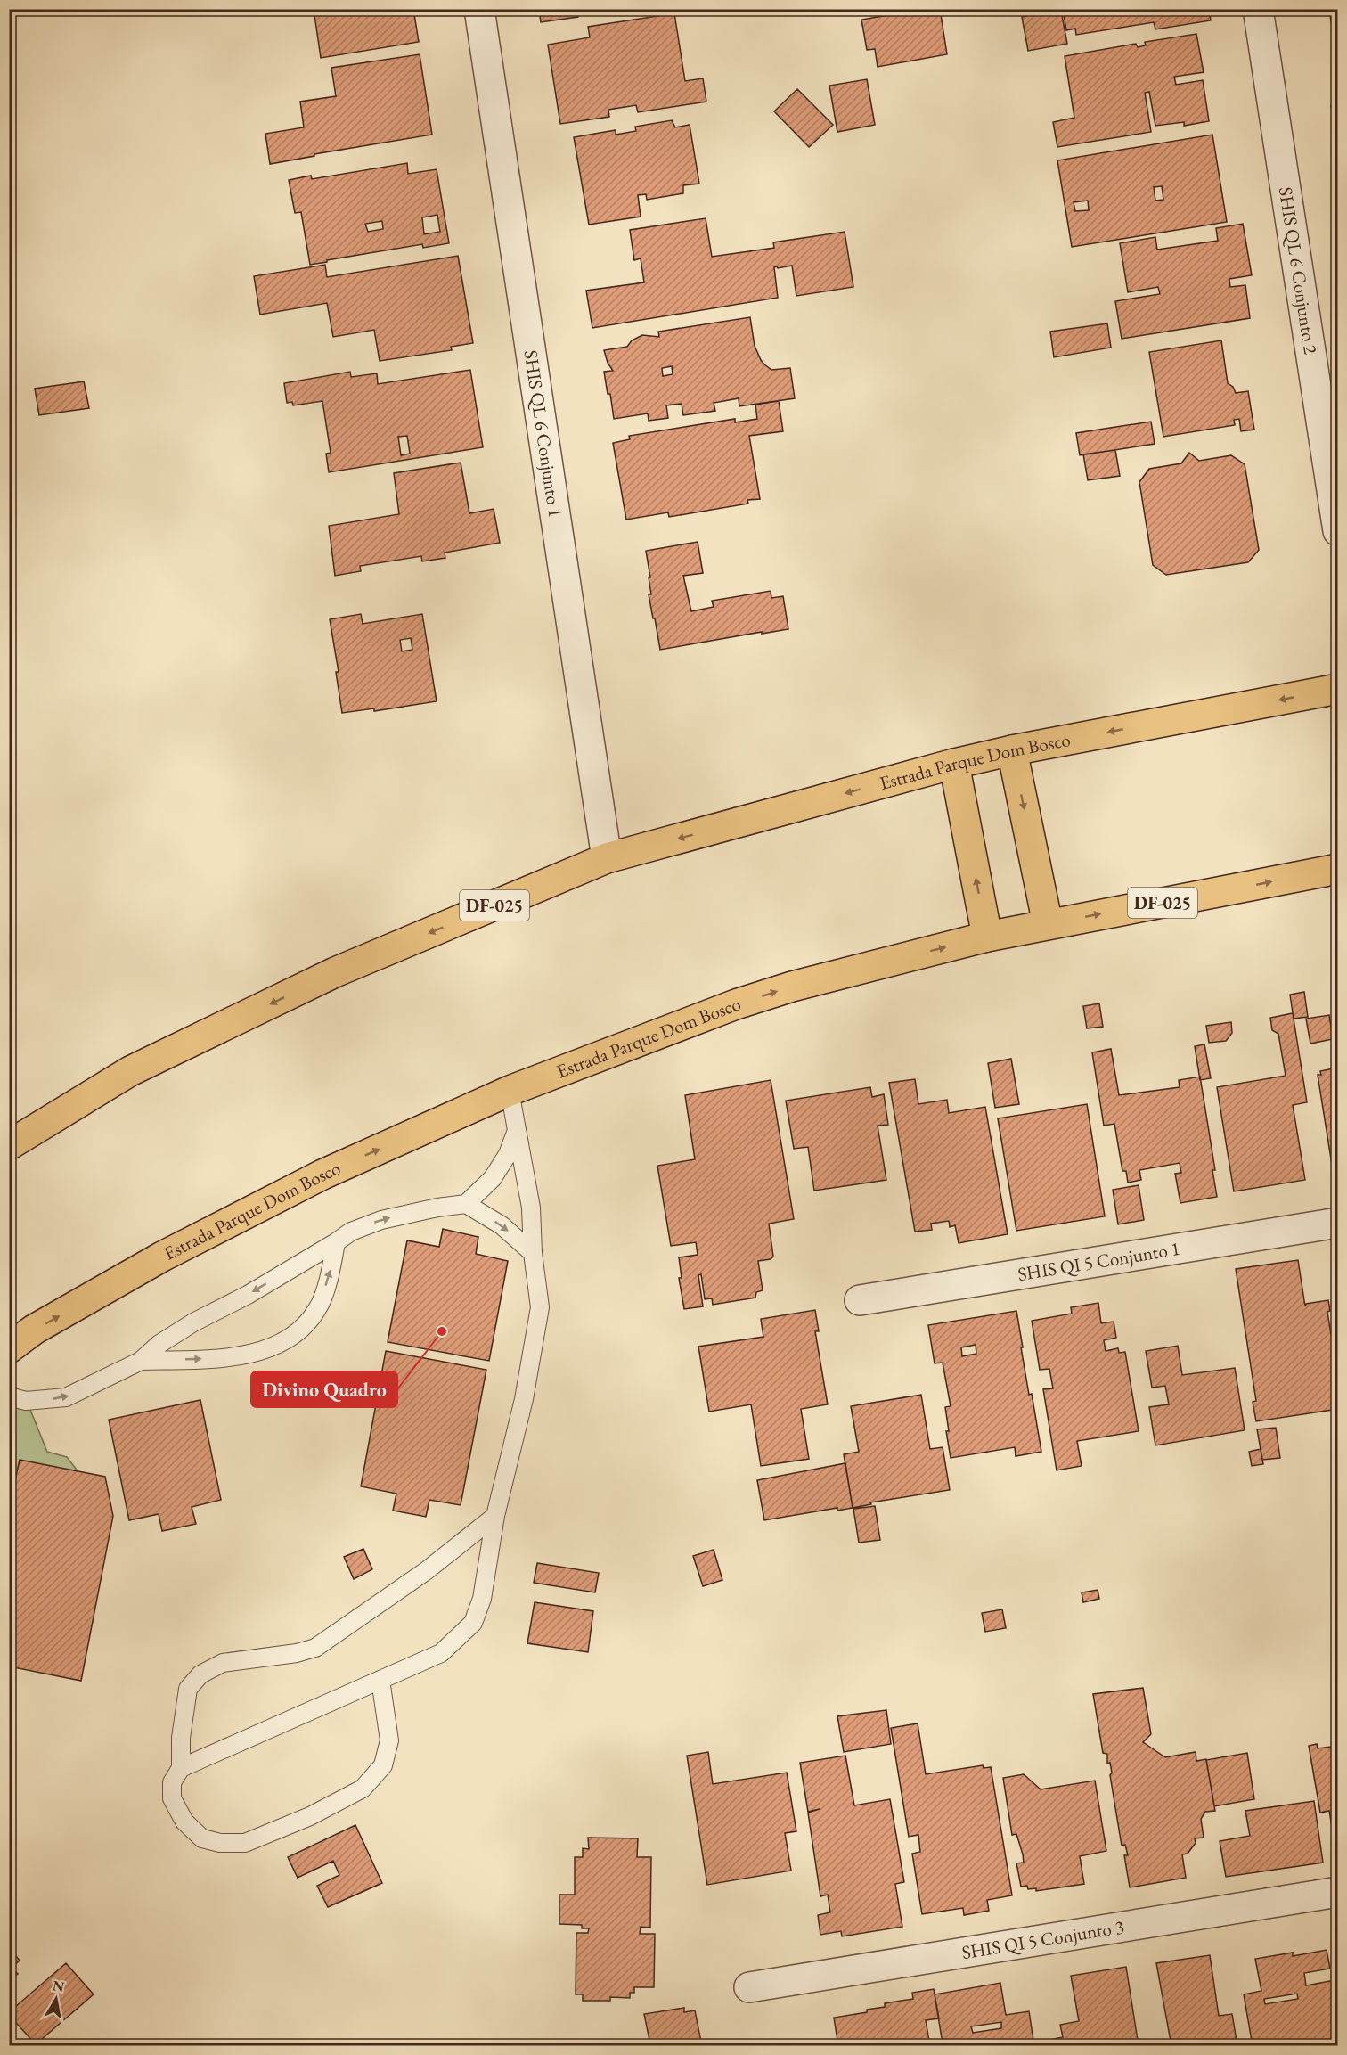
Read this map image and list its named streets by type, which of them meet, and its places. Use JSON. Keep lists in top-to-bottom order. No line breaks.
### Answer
{"streets":{"main road":["Estrada Parque Dom Bosco","DF-025"],"street":["SHIS QL 6 Conjunto 2","SHIS QL 6 Conjunto 1","SHIS QI 5 Conjunto 1","SHIS QI 5 Conjunto 3"]},"crossings":[["SHIS QL 6 Conjunto 1","Estrada Parque Dom Bosco"]],"places":["Divino Quadro"],"north":"top"}
